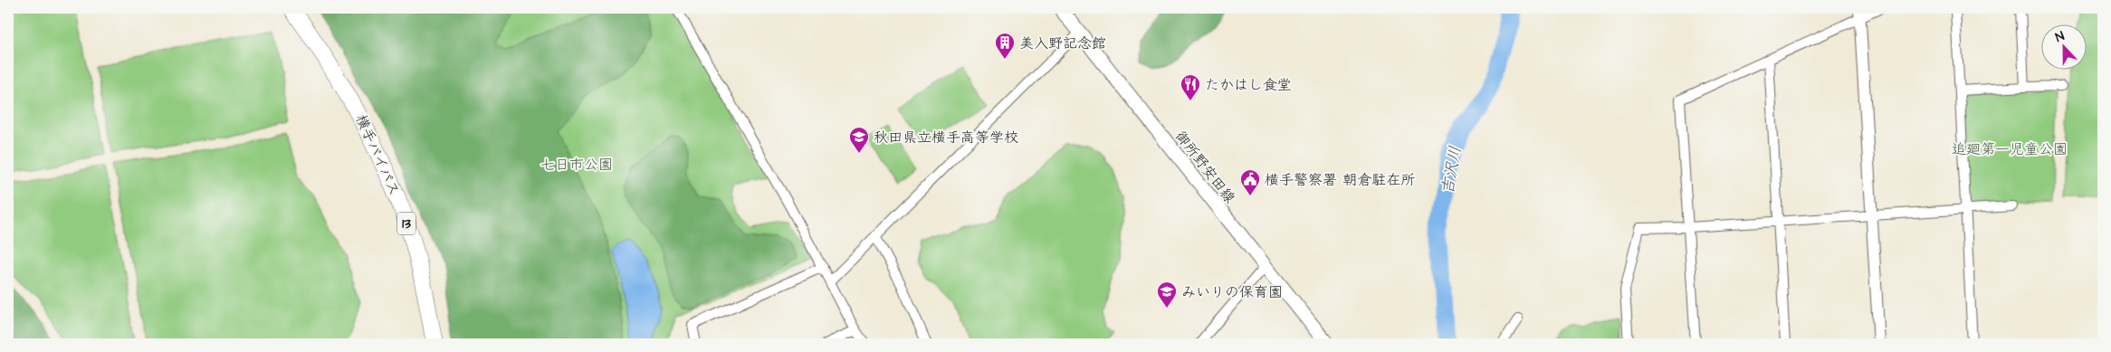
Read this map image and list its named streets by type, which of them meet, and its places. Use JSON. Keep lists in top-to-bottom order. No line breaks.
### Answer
{"streets":{"highway":["横手バイパス","13"],"main road":["御所野安田線"]},"water":["吉沢川"],"parks":["追廻第一児童公園","七日市公園"],"places":{"building":["美入野記念館"],"restaurant":["たかはし食堂"],"school or university":["秋田県立横手高等学校","みいりの保育園"],"public building":["横手警察署 朝倉駐在所"]},"north":"top"}
